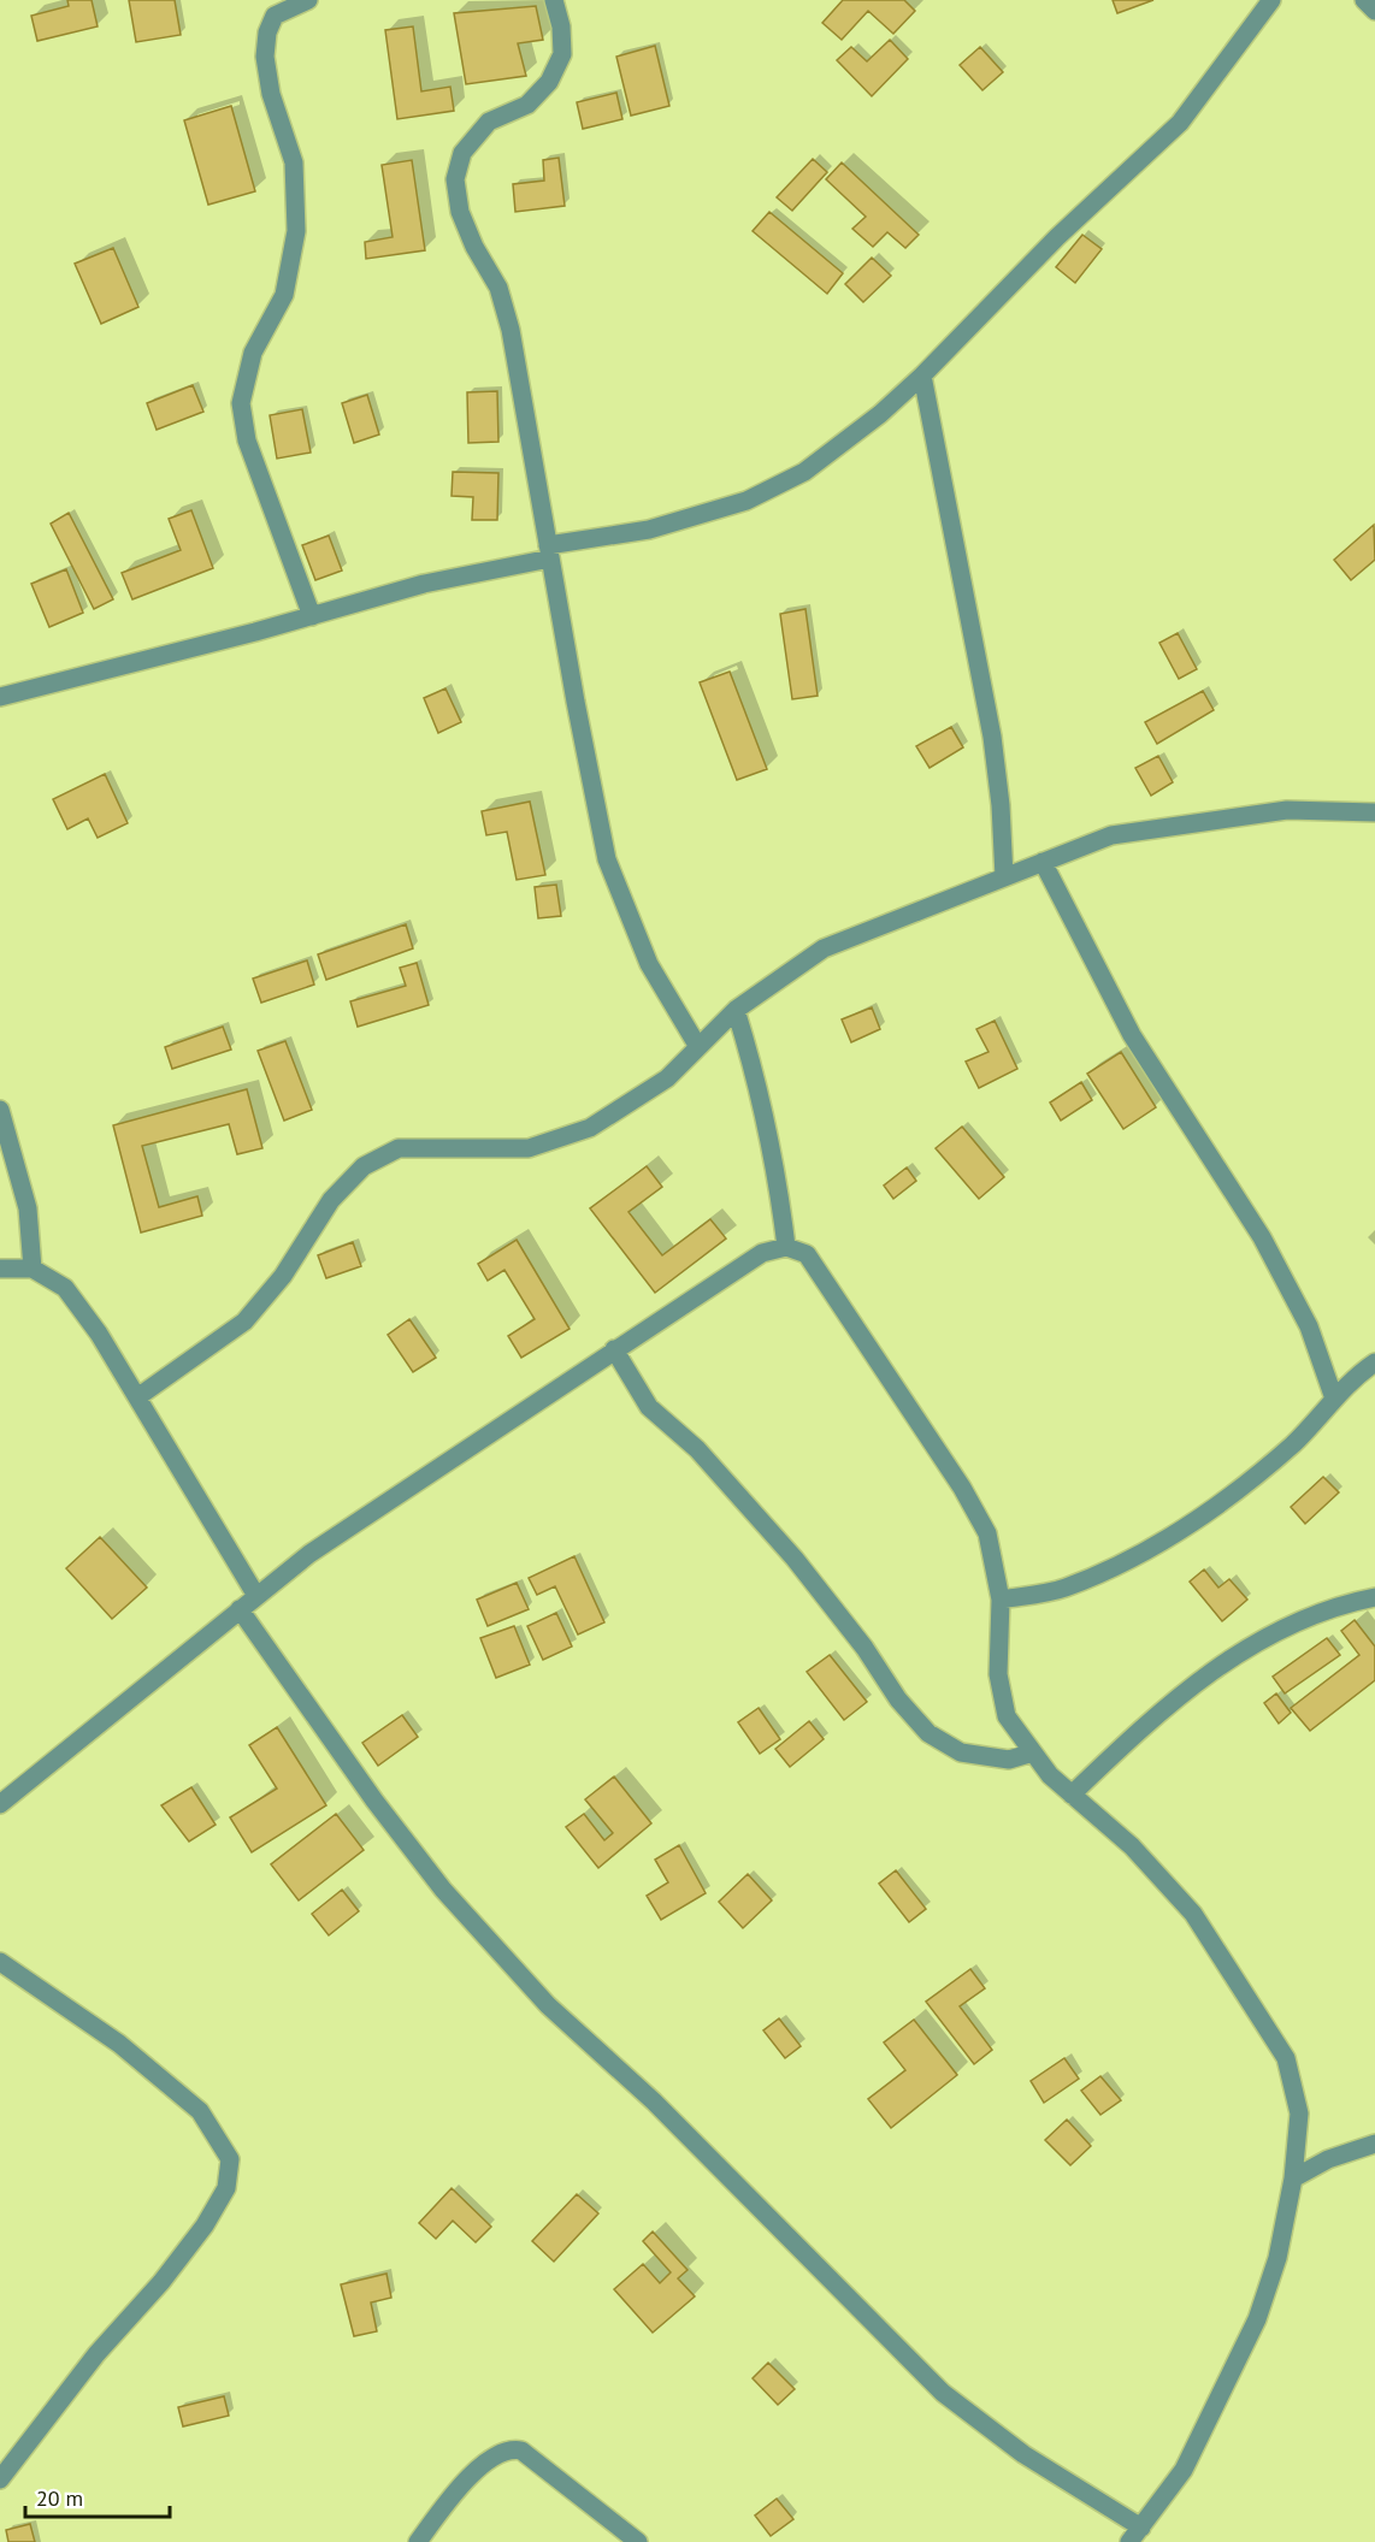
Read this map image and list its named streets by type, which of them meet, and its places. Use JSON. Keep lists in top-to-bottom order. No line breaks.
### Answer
{"scale_bar":"20 m"}
